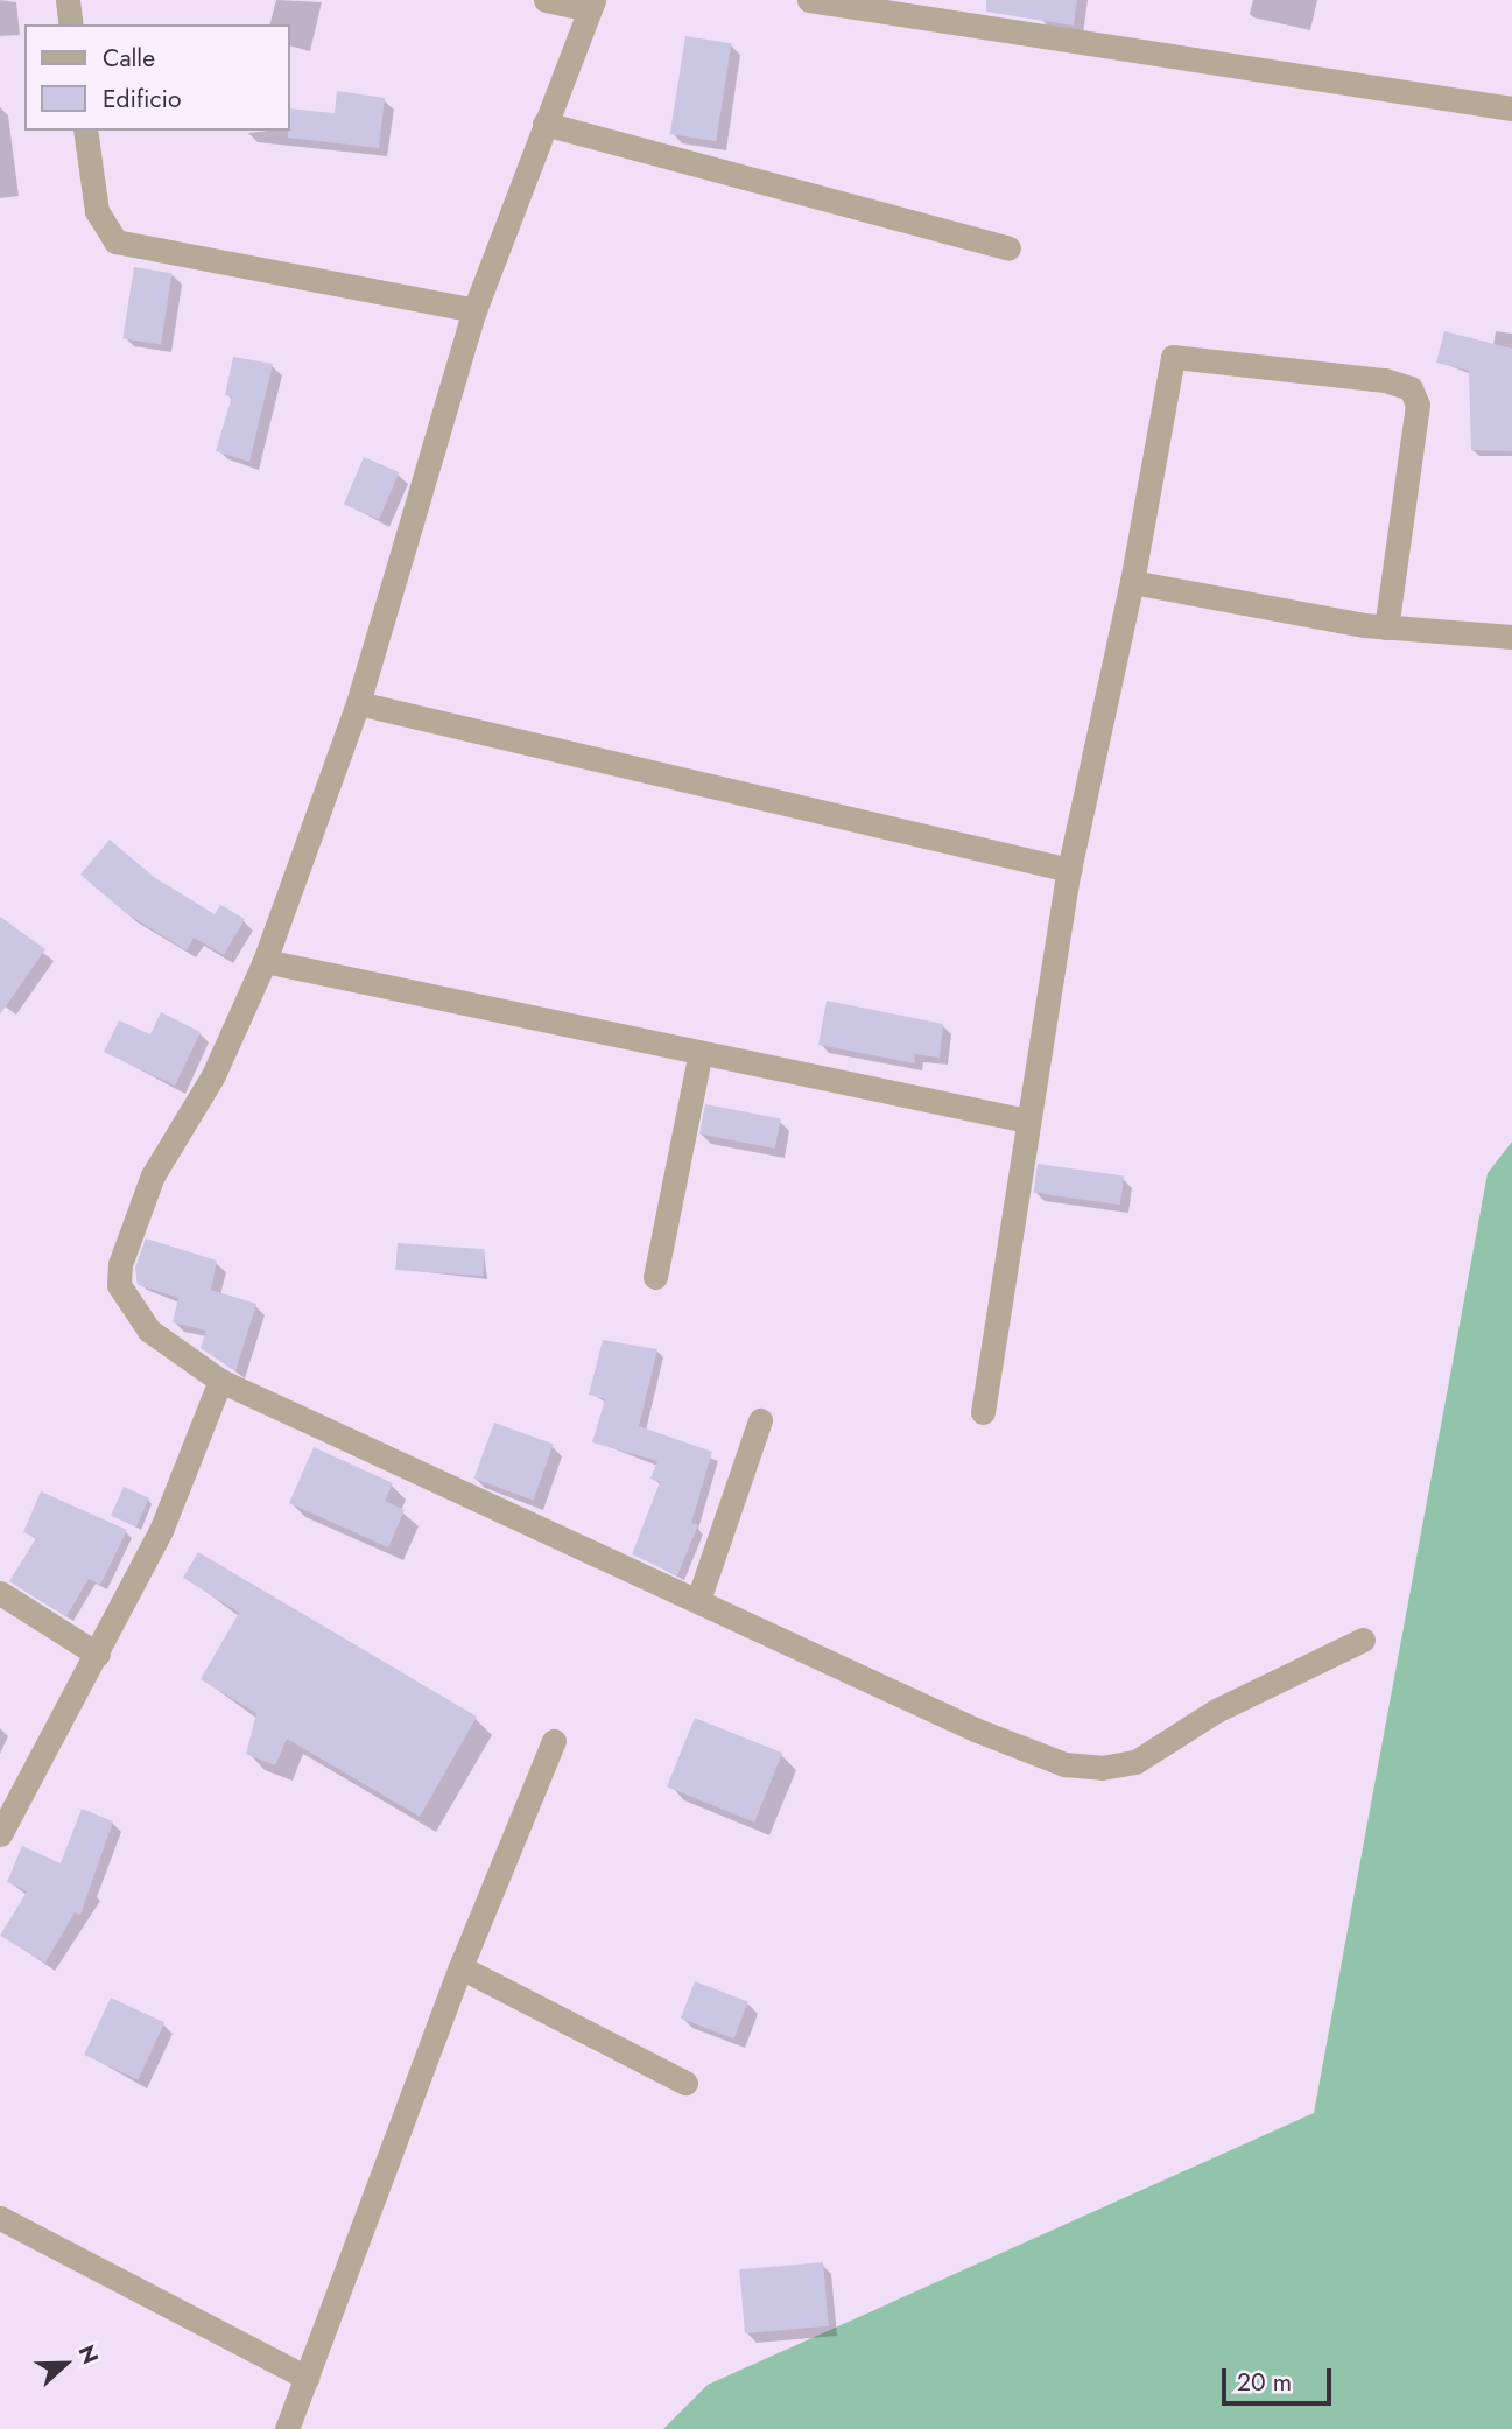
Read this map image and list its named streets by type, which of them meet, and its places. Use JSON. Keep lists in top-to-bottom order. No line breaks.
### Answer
{"legend":["Calle","Edificio"],"scale_bar":"20 m","north":"right"}
